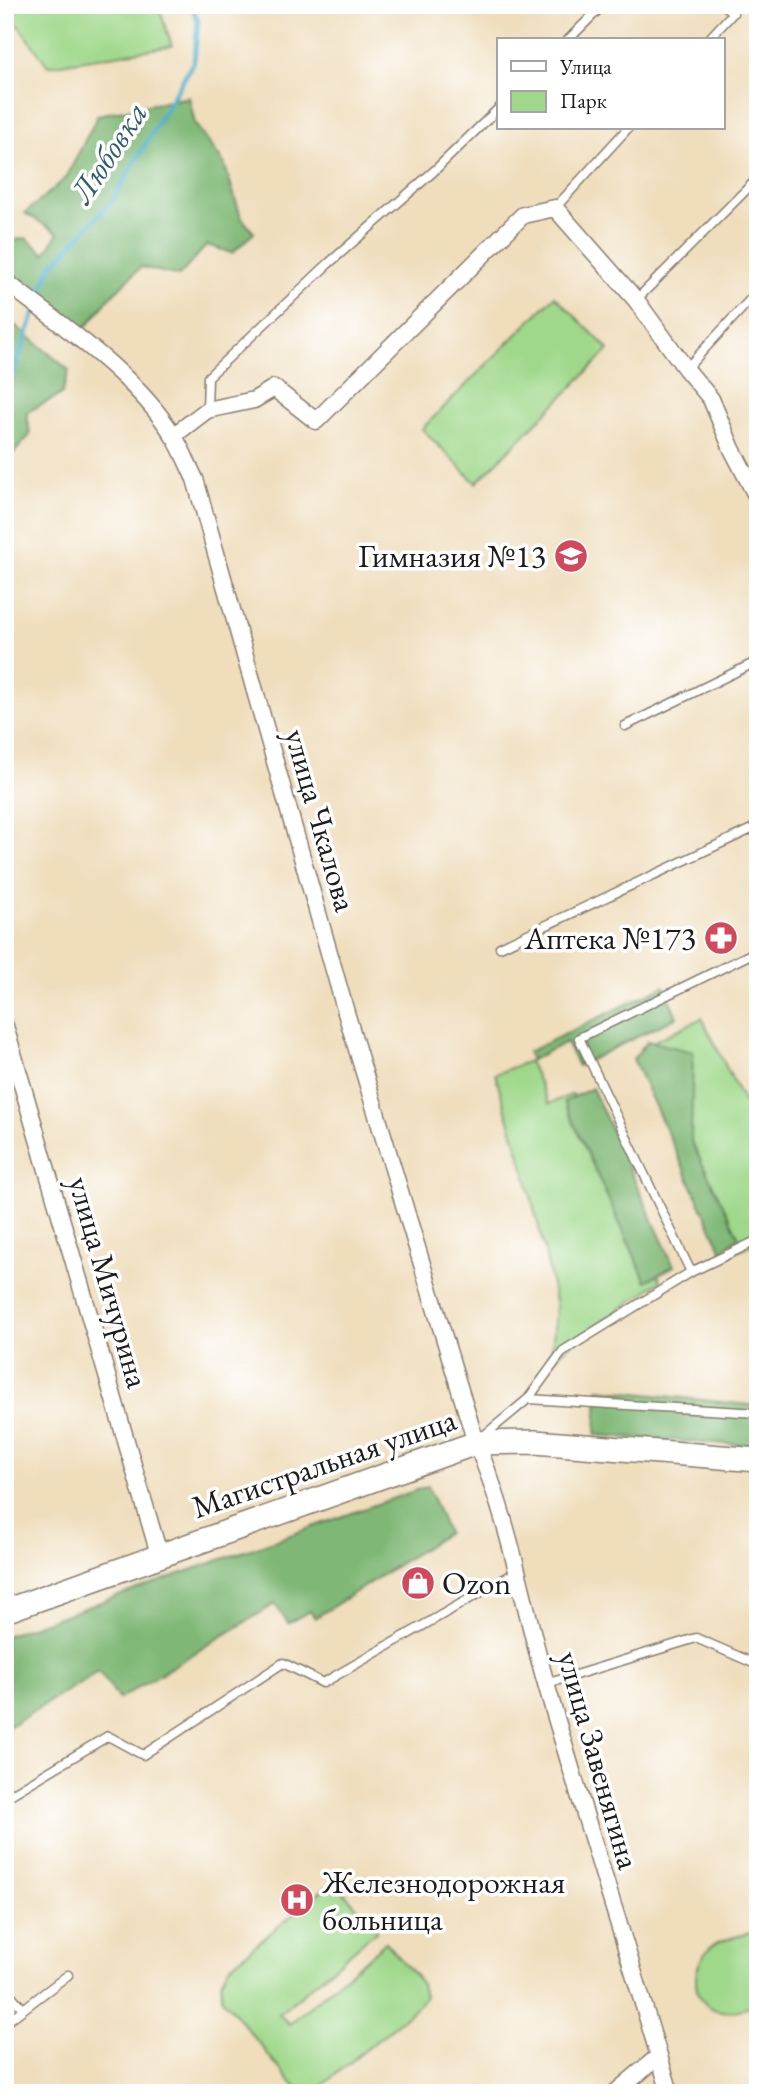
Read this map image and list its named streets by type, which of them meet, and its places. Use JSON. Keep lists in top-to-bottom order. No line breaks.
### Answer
{"streets":{"main road":["Магистральная улица"],"street":["улица Чкалова","улица Мичурина","улица Завенягина"]},"crossings":[["улица Чкалова","Магистральная улица"],["улица Чкалова","улица Завенягина"],["улица Мичурина","Магистральная улица"],["Магистральная улица","улица Завенягина"]],"water":["Любовка"],"places":{"school or university":["Гимназия №13"],"pharmacy":["Аптека №173"],"shop":["Ozon"],"hospital":["Железнодорожная больница"]},"legend":["Улица","Парк"]}
